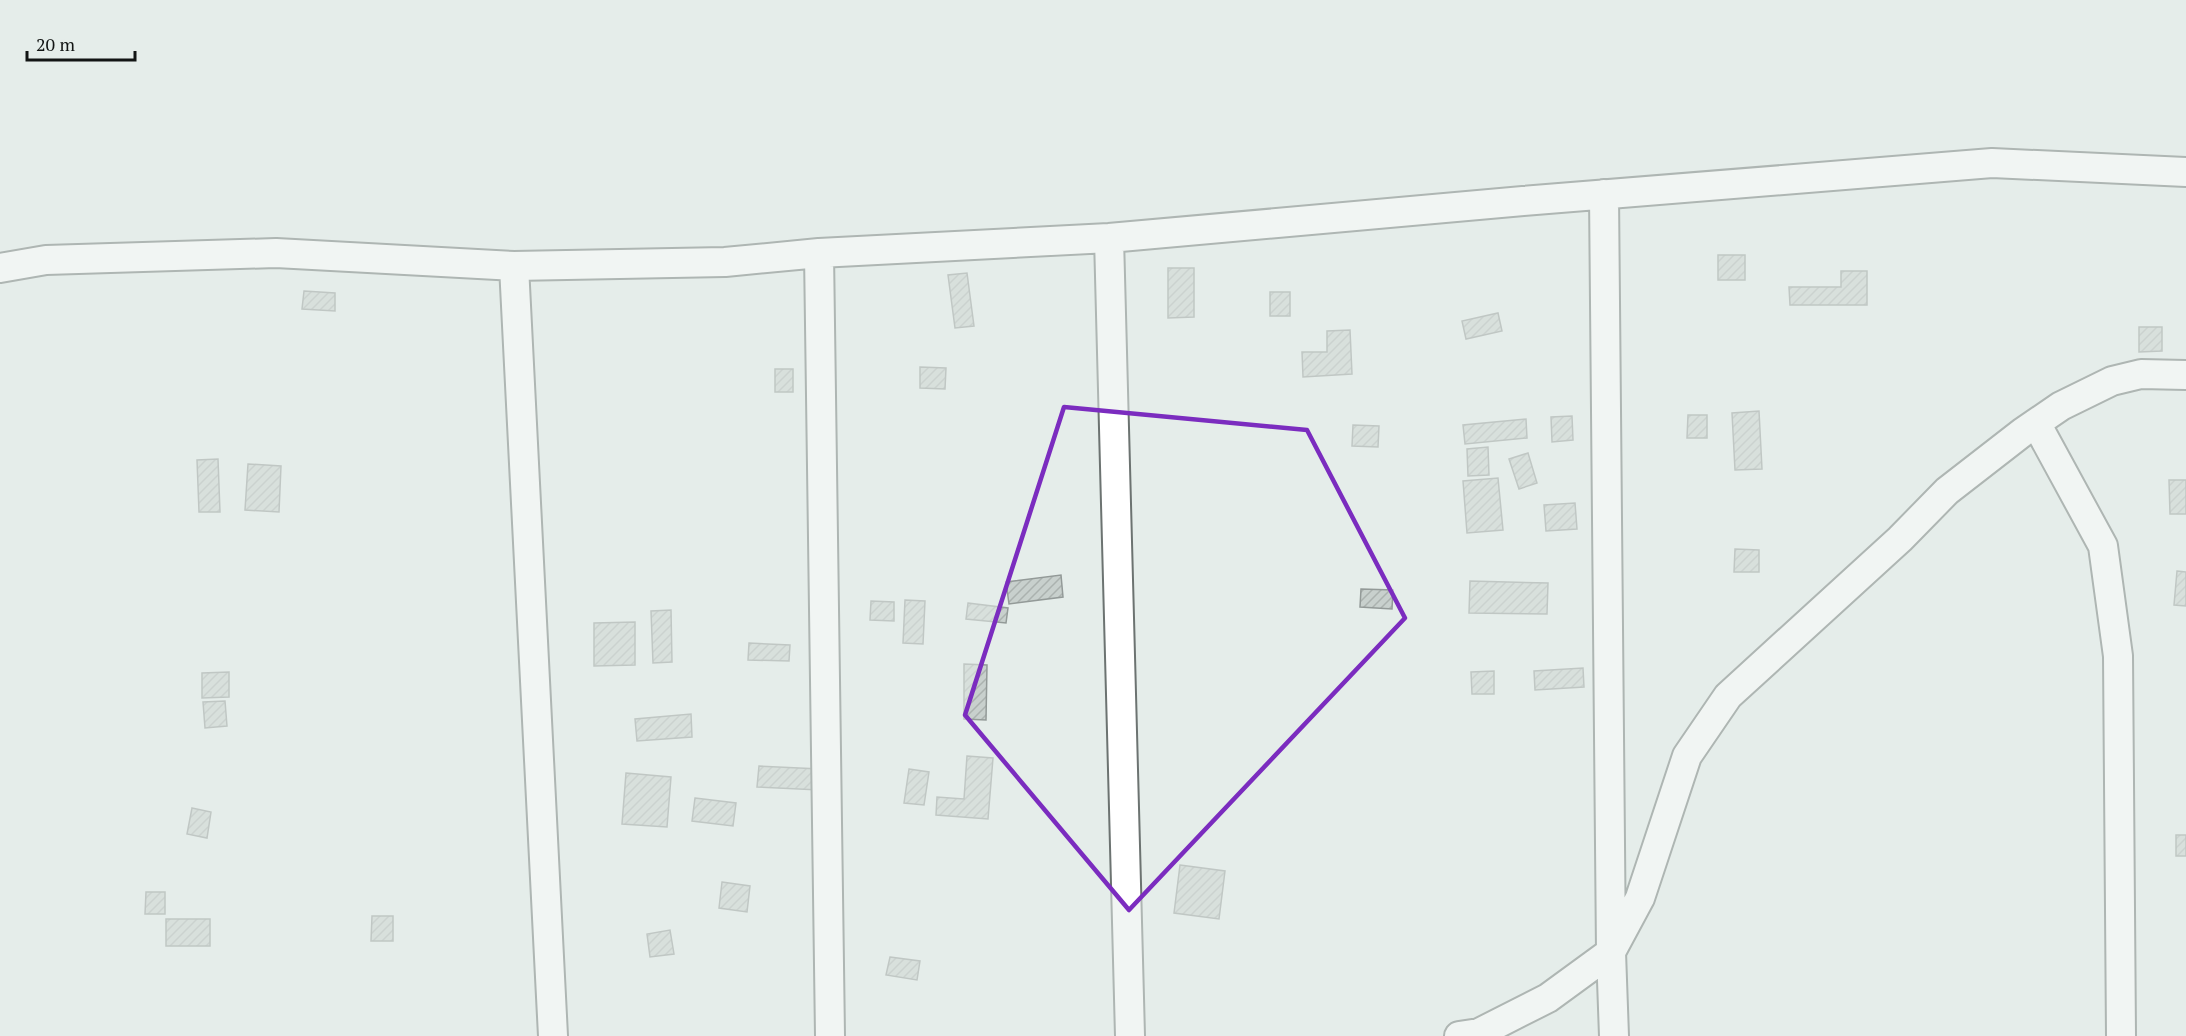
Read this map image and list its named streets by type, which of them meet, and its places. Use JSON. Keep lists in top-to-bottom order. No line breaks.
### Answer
{"scale_bar":"20 m"}
